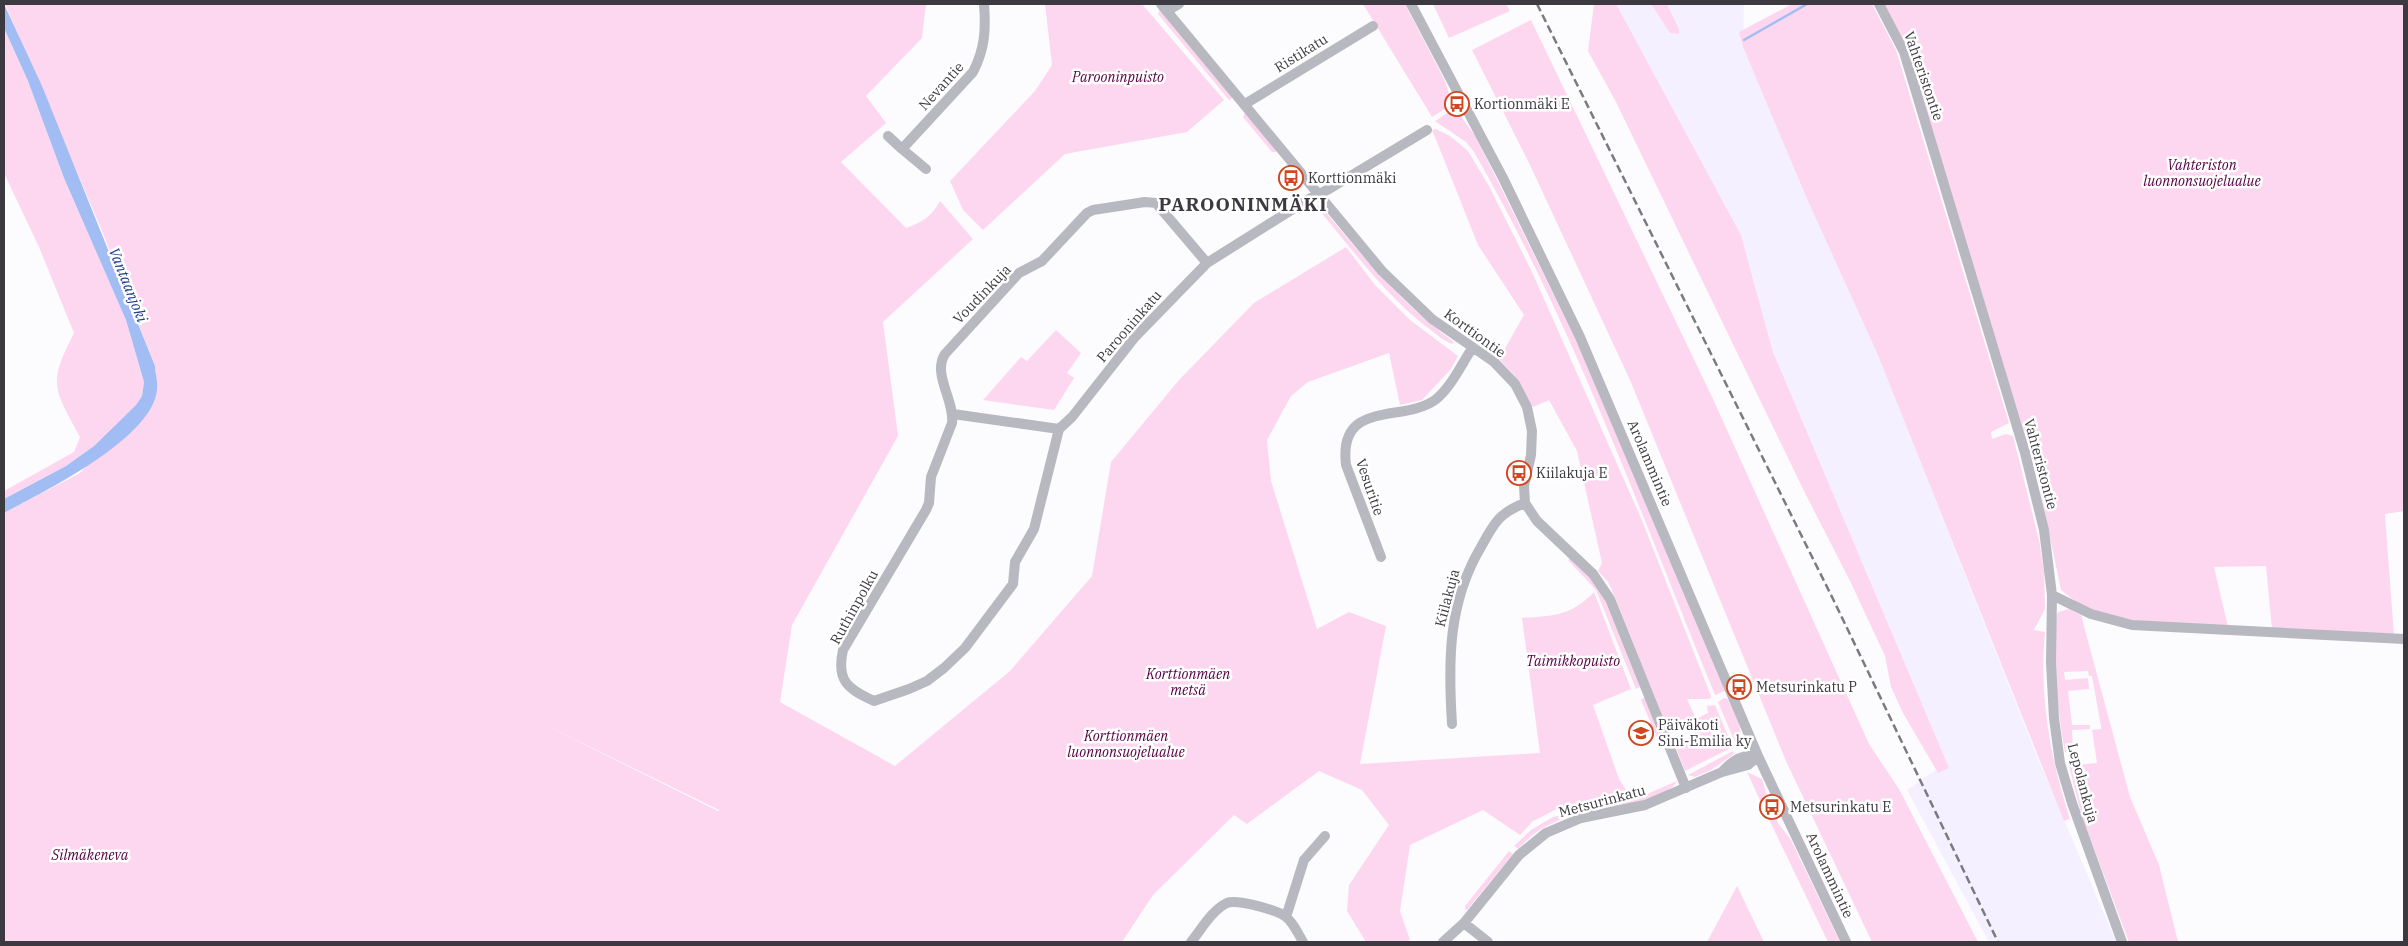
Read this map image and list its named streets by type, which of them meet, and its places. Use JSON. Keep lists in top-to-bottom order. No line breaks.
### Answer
{"streets":{"street":["Ristikatu","Vahteristontie","Nevantie","Voudinkuja","Parooninkatu","Korttiontie","Arolammintie","Vesuritie","Kiilakuja","Ruthinpolku","Lepolankuja","Metsurinkatu"]},"crossings":[["Ristikatu","Korttiontie"],["Vahteristontie","Lepolankuja"],["Voudinkuja","Parooninkatu"],["Voudinkuja","Ruthinpolku"],["Parooninkatu","Korttiontie"],["Parooninkatu","Ruthinpolku"],["Korttiontie","Vesuritie"],["Korttiontie","Kiilakuja"],["Arolammintie","Metsurinkatu"]],"districts":["PAROONINMÄKI"],"water":["Vantaanjoki"],"parks":["Parooninpuisto","Vahteriston luonnonsuojelualue","Taimikkopuisto","Korttionmäen metsä","Korttionmäen luonnonsuojelualue","Silmäkeneva"],"places":{"bus stop":["Kortionmäki E","Korttionmäki","Kiilakuja E","Metsurinkatu P","Metsurinkatu E"],"school or university":["Päiväkoti Sini-Emilia ky"]}}
